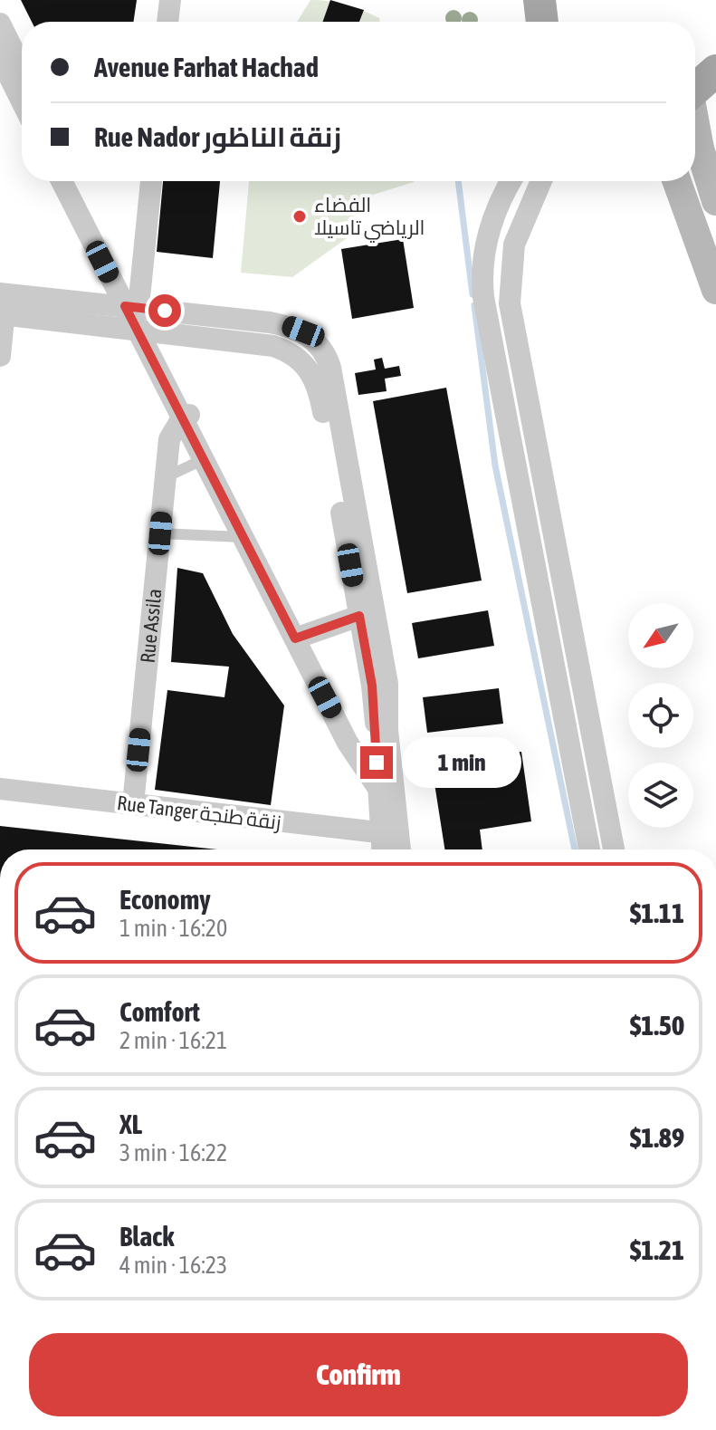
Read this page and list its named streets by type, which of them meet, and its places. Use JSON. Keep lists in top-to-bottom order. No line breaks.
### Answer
{"streets":{"street":["Rue Assila","Rue Tanger زنقة طنجة"]},"crossings":[["Rue Assila","Rue Tanger زنقة طنجة"]],"places":["الفضاء الرياضي تاسيلا"],"north":"bottom left","page":{"banner":["Avenue Farhat Hachad","Rue Nador زنقة الناظور"],"bubble":"1 min","list":[{"name":"Economy","note":"1 min · 16:20","value":"$1.11"},{"name":"Comfort","note":"2 min · 16:21","value":"$1.50"},{"name":"XL","note":"3 min · 16:22","value":"$1.89"},{"name":"Black","note":"4 min · 16:23","value":"$1.21"}],"buttons":"Confirm"}}
